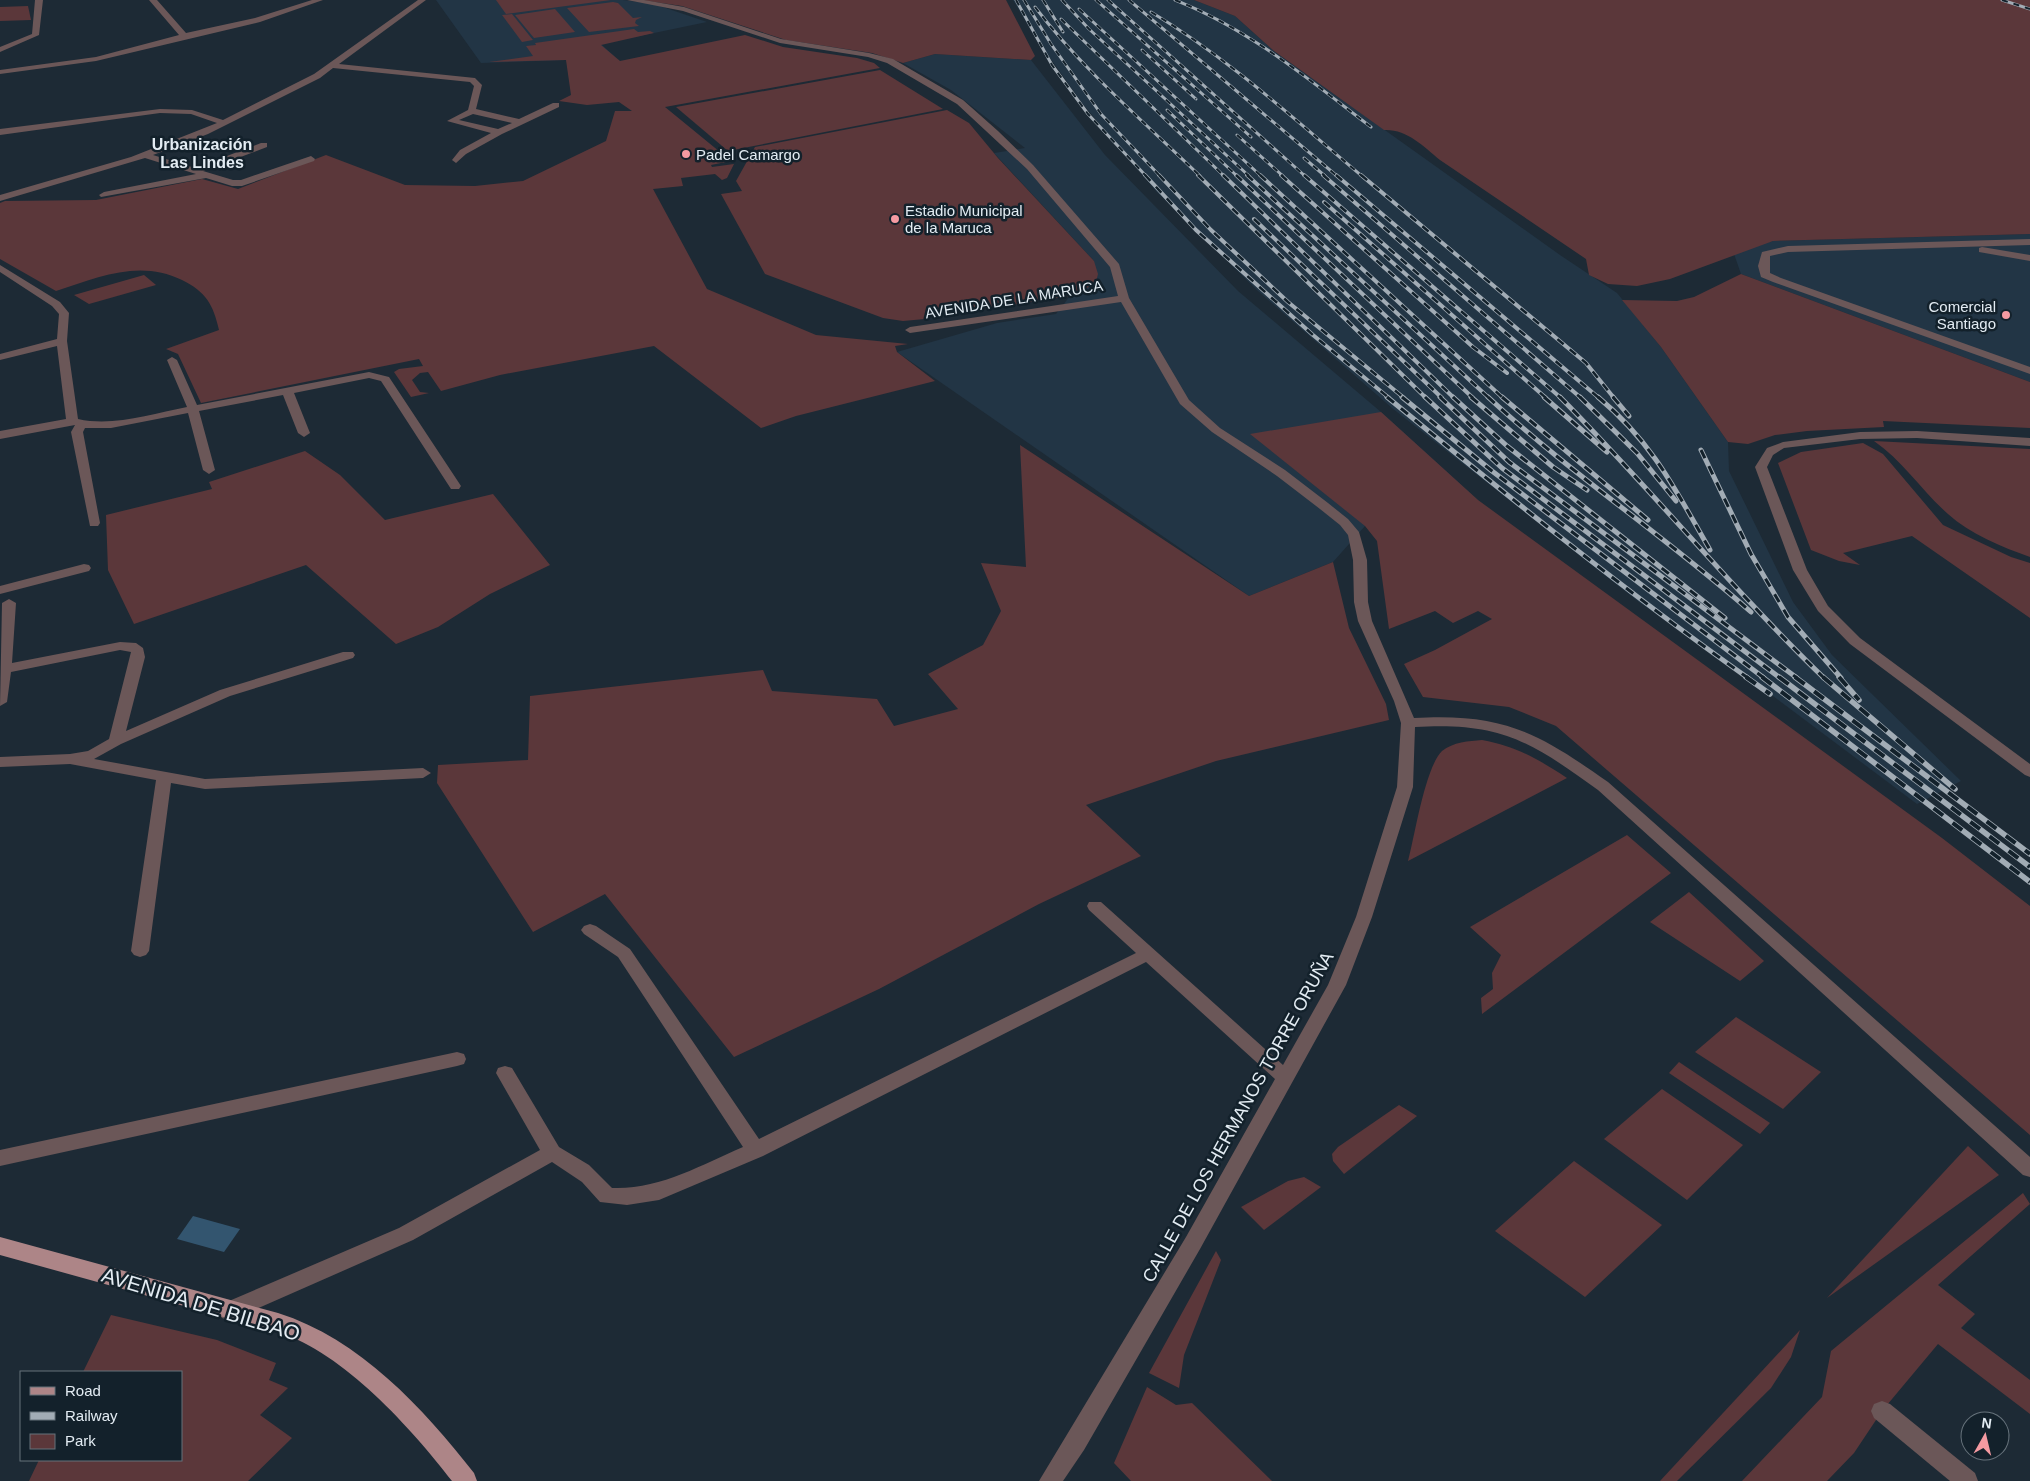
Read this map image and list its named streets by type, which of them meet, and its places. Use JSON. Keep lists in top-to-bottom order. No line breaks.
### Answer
{"streets":{"main road":["AVENIDA DE BILBAO"],"street":["AVENIDA DE LA MARUCA","CALLE DE LOS HERMANOS TORRE ORUÑA"]},"crossings":[["AVENIDA DE LA MARUCA","CALLE DE LOS HERMANOS TORRE ORUÑA"]],"districts":["Urbanización Las Lindes"],"places":["Padel Camargo","Estadio Municipal de la Maruca","Comercial Santiago"],"legend":["Road","Railway","Park"],"north":"top"}
